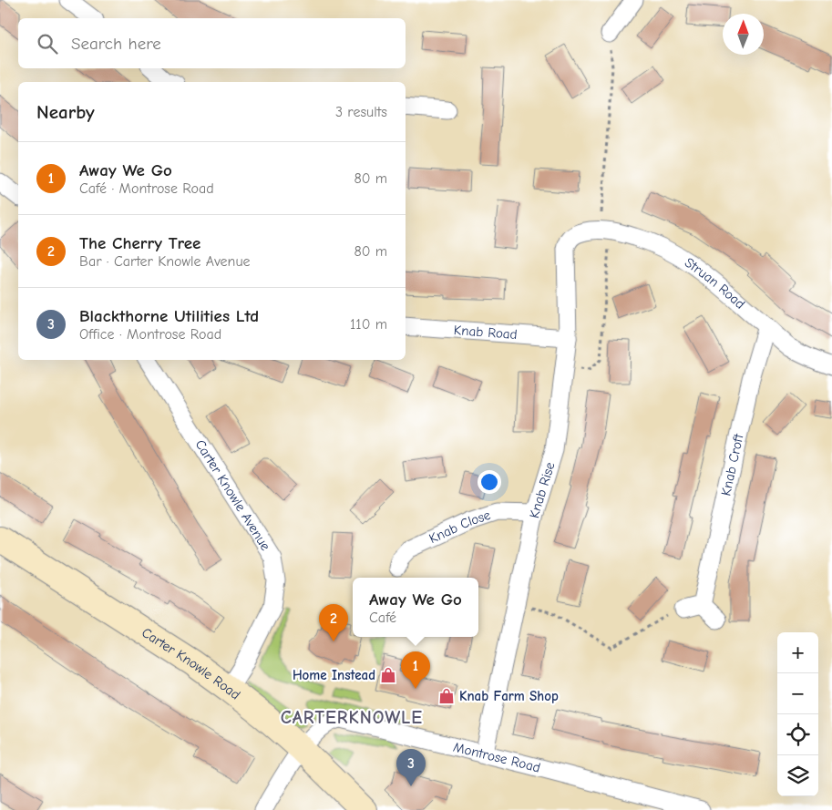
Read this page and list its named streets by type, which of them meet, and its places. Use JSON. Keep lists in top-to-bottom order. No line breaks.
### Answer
{"streets":{"street":["Struan Road","Knab Road","Knab Croft","Knab Rise","Carter Knowle Avenue","Knab Close","Carter Knowle Road","Montrose Road"]},"crossings":[["Struan Road","Knab Croft"],["Struan Road","Knab Rise"],["Knab Road","Knab Rise"],["Knab Rise","Knab Close"],["Knab Rise","Montrose Road"],["Carter Knowle Avenue","Carter Knowle Road"],["Carter Knowle Road","Montrose Road"]],"districts":["CARTERKNOWLE"],"places":{"shop":["Home Instead","Knab Farm Shop"]},"north":"top","page":{"search":"Search here","heading":["Nearby","3 results"],"list":[{"mark":"1","name":"Away We Go","note":"Café · Montrose Road","value":"80 m"},{"mark":"2","name":"The Cherry Tree","note":"Bar · Carter Knowle Avenue","value":"80 m"},{"mark":"3","name":"Blackthorne Utilities Ltd","note":"Office · Montrose Road","value":"110 m"}],"popup":["Away We Go","Café"],"pins":["2","1","3"],"map_buttons":["+","−"]}}
